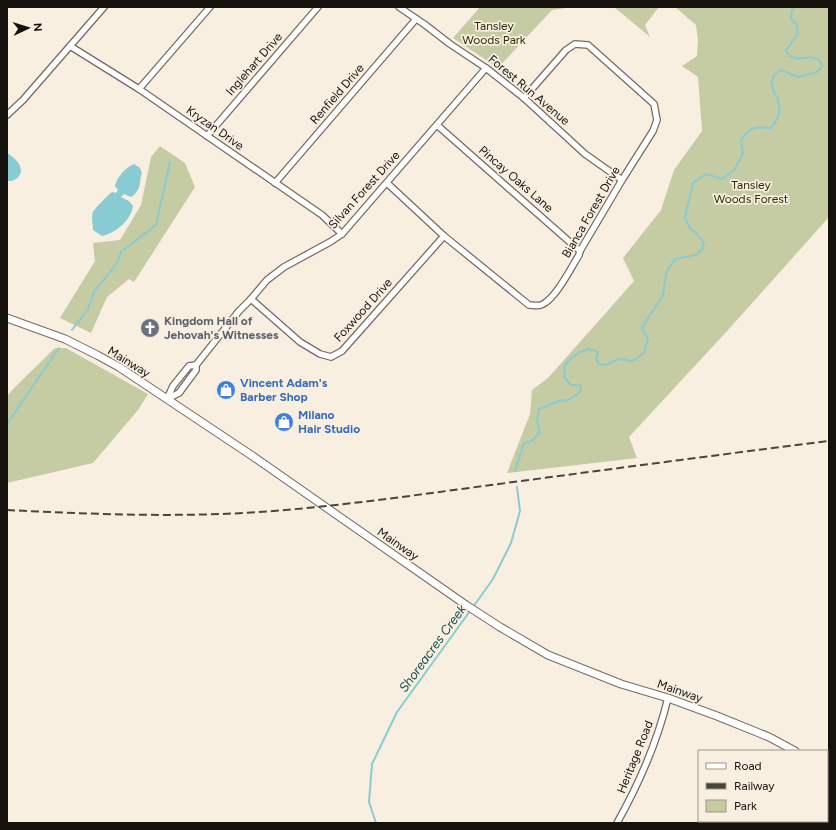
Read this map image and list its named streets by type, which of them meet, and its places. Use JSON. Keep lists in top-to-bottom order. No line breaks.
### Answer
{"streets":{"street":["Inglehart Drive","Forest Run Avenue","Renfield Drive","Kryzan Drive","Pincay Oaks Lane","Silvan Forest Drive","Bianca Forest Drive","Foxwood Drive","Mainway","Heritage Road"]},"crossings":[["Inglehart Drive","Kryzan Drive"],["Forest Run Avenue","Renfield Drive"],["Forest Run Avenue","Silvan Forest Drive"],["Forest Run Avenue","Bianca Forest Drive"],["Renfield Drive","Kryzan Drive"],["Kryzan Drive","Silvan Forest Drive"],["Pincay Oaks Lane","Silvan Forest Drive"],["Pincay Oaks Lane","Bianca Forest Drive"],["Silvan Forest Drive","Bianca Forest Drive"],["Silvan Forest Drive","Foxwood Drive"],["Silvan Forest Drive","Mainway"],["Bianca Forest Drive","Foxwood Drive"],["Mainway","Heritage Road"]],"water":["Shoreacres Creek"],"parks":["Tansley Woods Park","Tansley Woods Forest"],"places":{"church":["Kingdom Hall of Jehovah's Witnesses"],"shop":["Vincent Adam's Barber Shop","Milano Hair Studio"]},"legend":["Road","Railway","Park"],"north":"right"}
